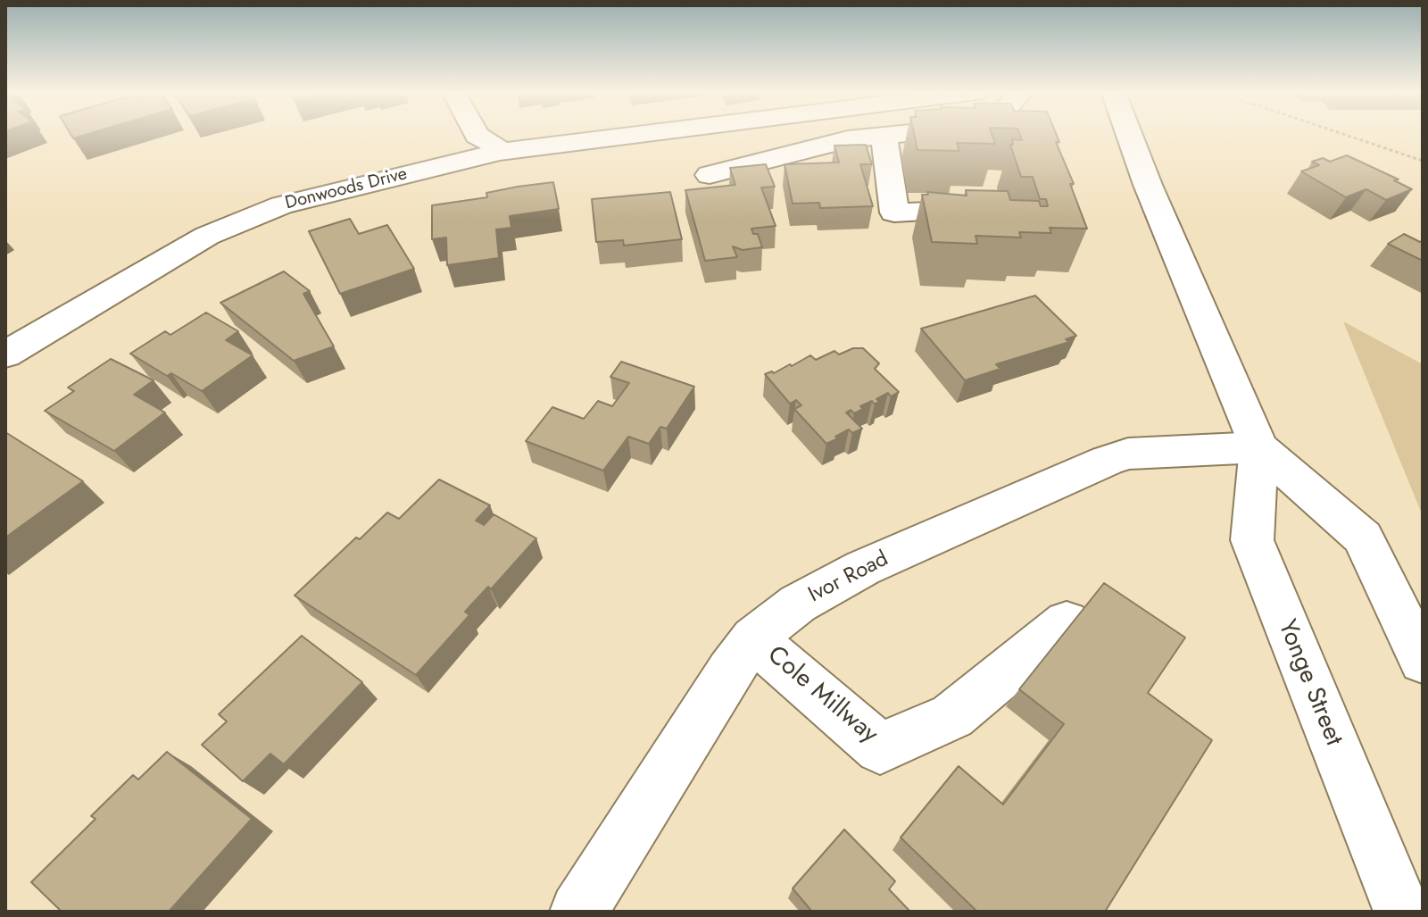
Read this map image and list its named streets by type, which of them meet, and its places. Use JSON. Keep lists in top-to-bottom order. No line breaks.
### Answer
{"streets":{"street":["Donwoods Drive","Ivor Road","Yonge Street","Cole Millway"]},"crossings":[["Ivor Road","Yonge Street"],["Ivor Road","Cole Millway"]]}
